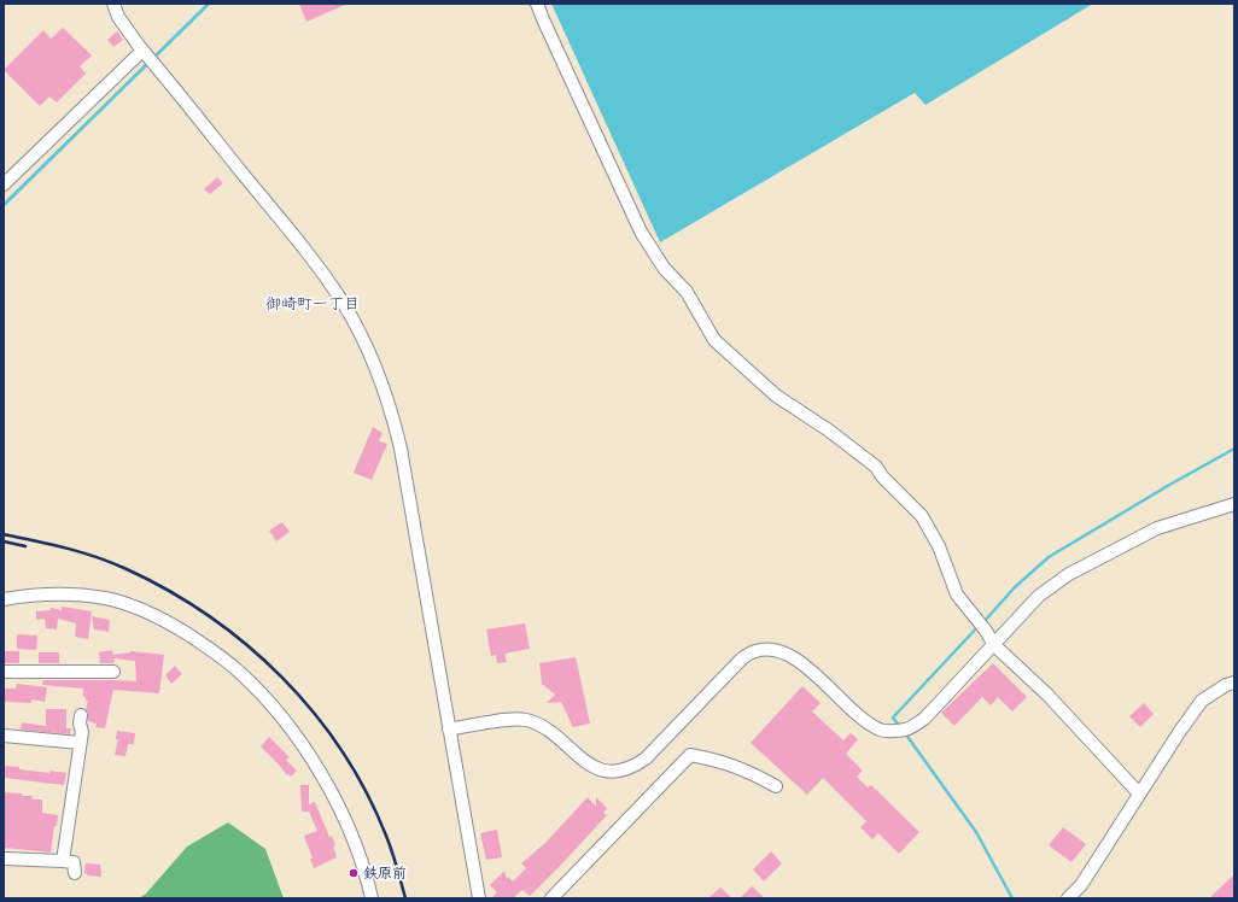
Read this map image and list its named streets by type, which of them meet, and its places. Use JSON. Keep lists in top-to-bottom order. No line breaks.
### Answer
{"districts":["御崎町一丁目"],"places":["鉄原前"]}
